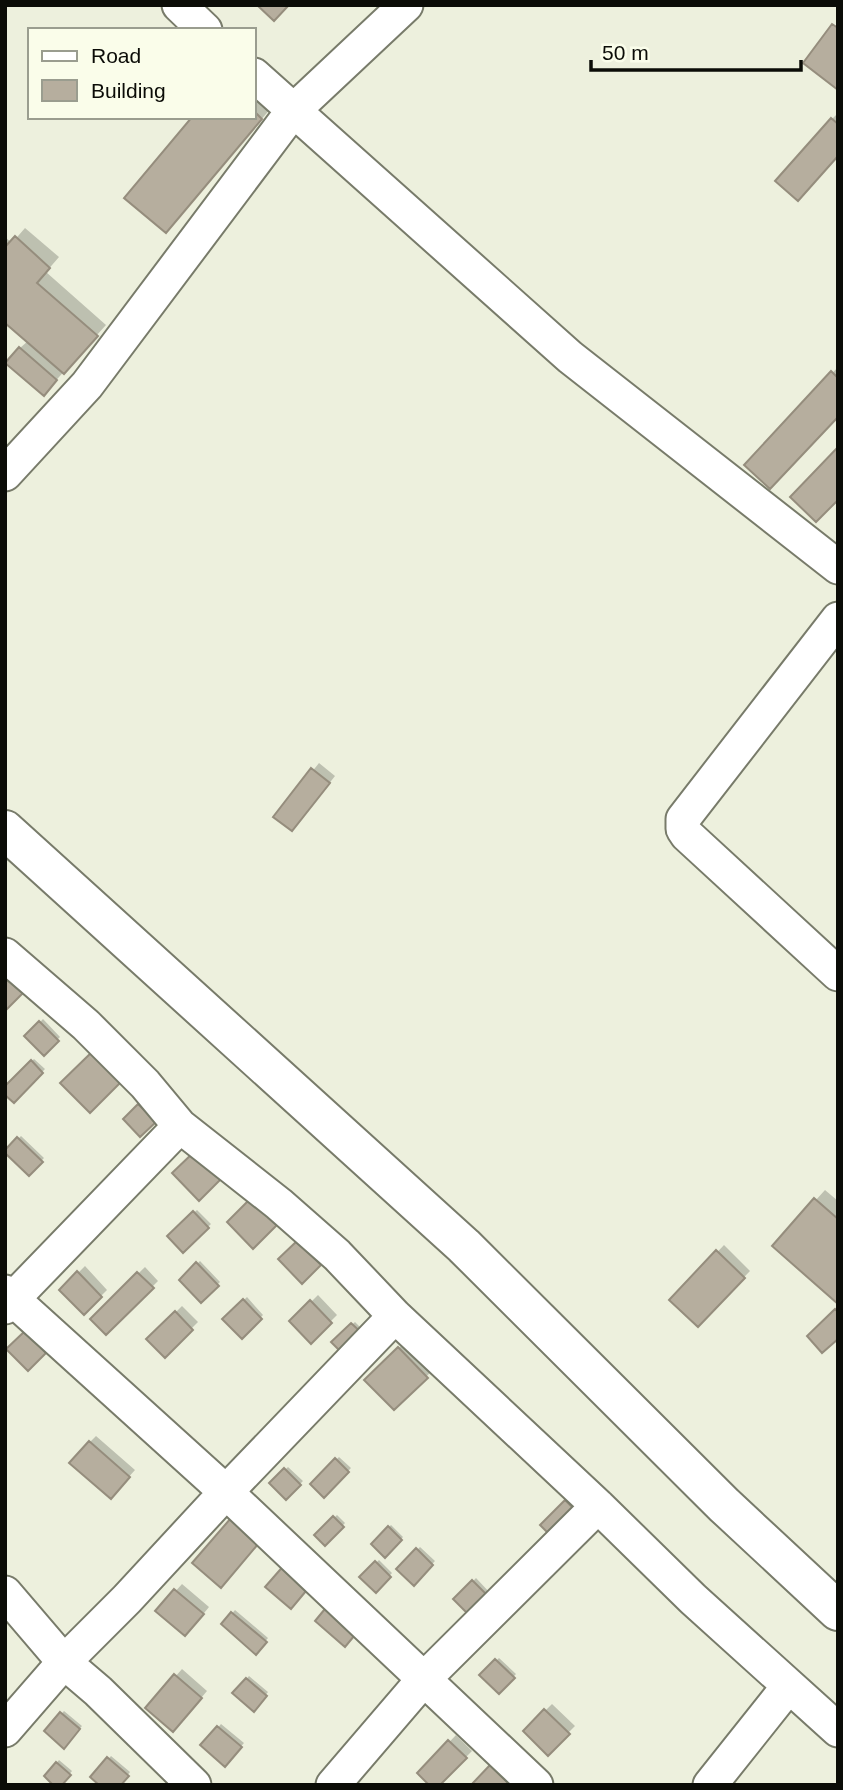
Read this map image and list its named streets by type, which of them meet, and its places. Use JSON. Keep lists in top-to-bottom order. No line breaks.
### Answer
{"legend":["Road","Building"],"scale_bar":"50 m"}
